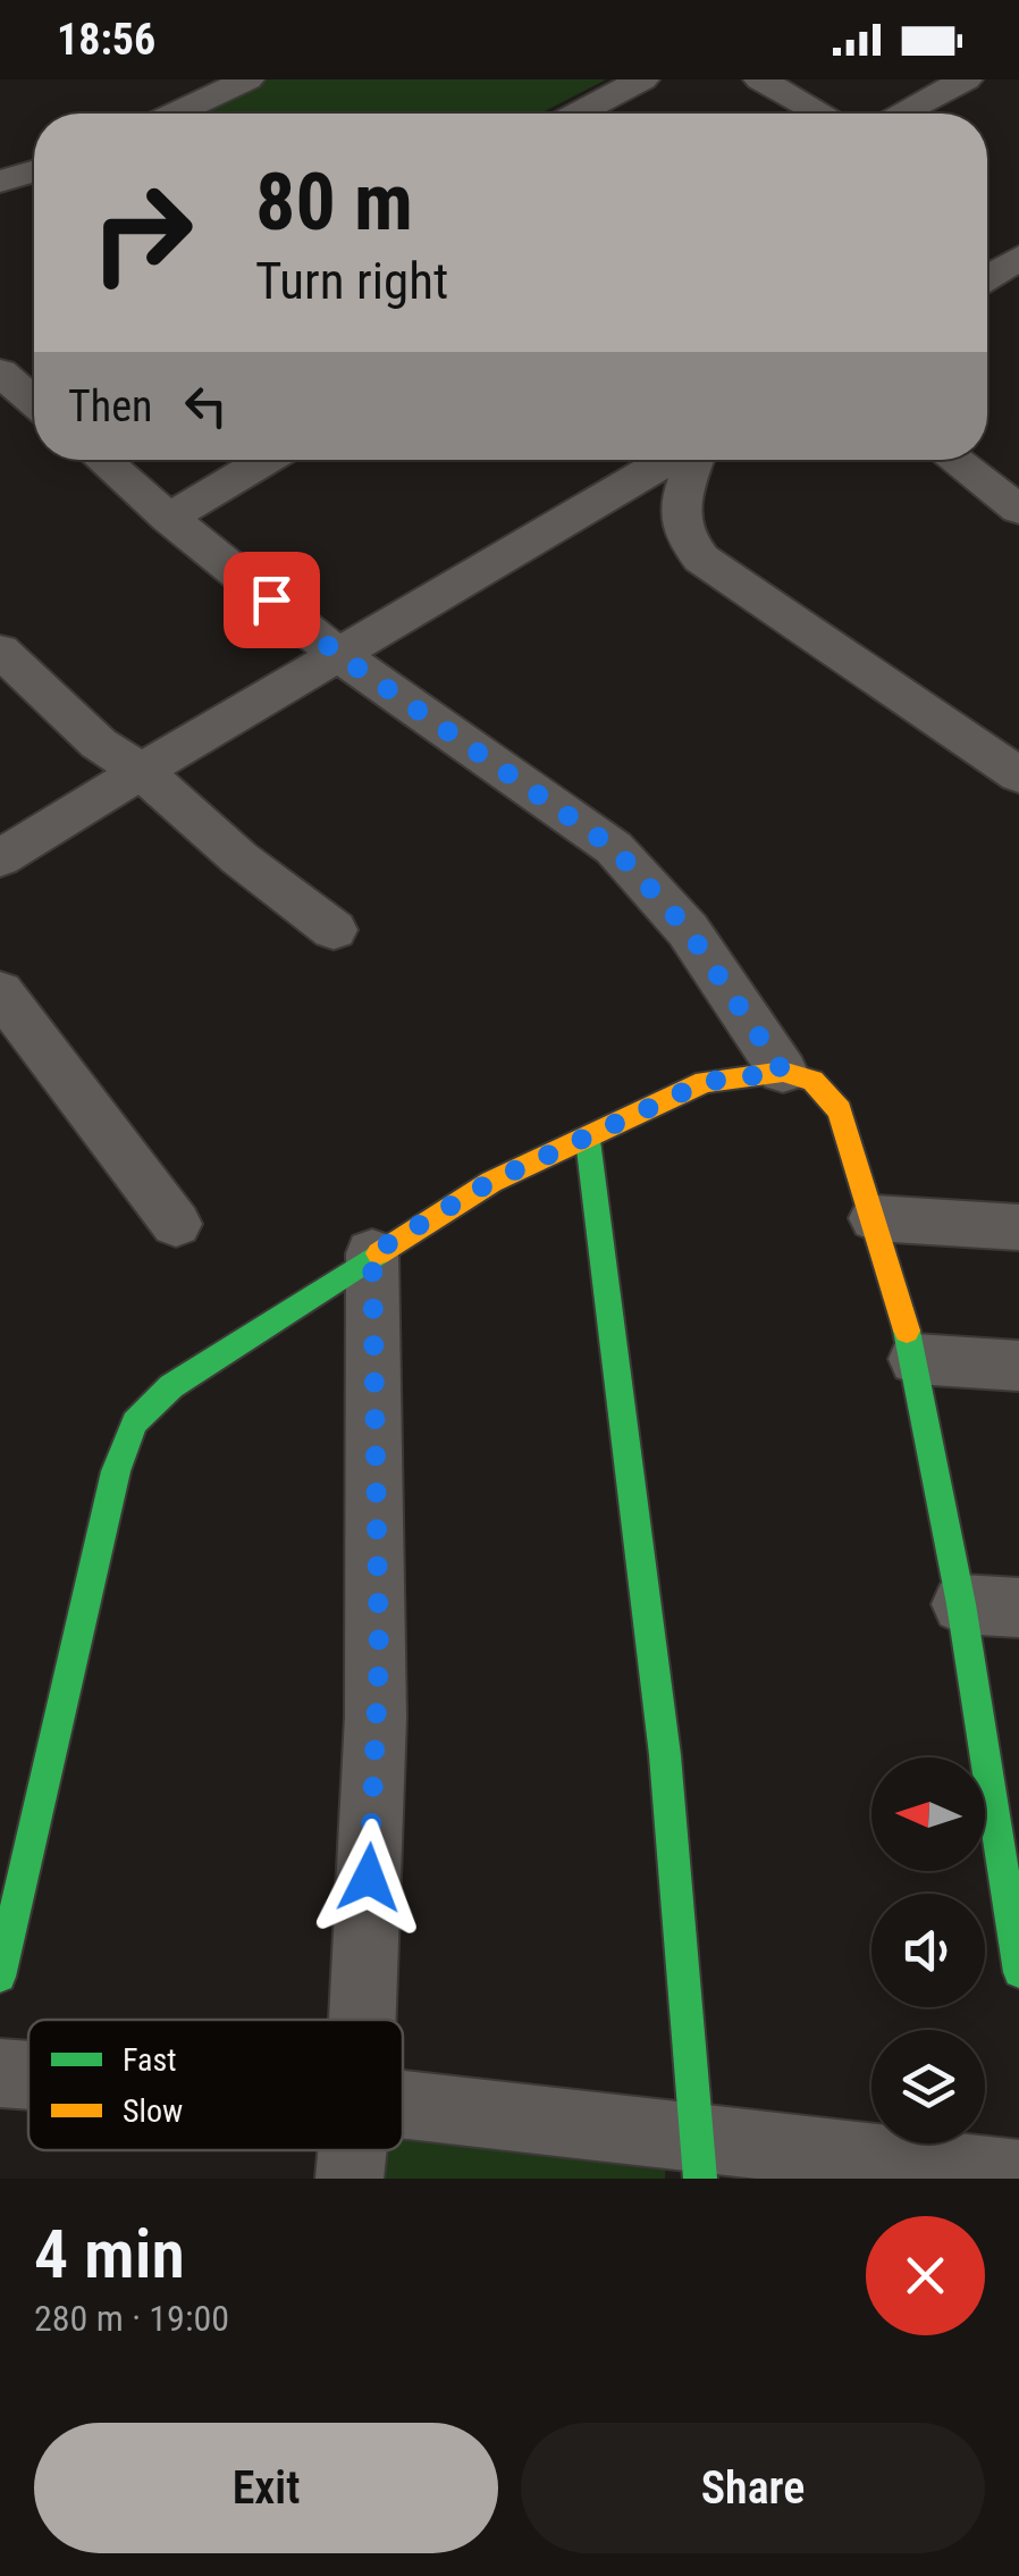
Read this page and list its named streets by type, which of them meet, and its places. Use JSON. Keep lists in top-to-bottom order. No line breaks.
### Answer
{"legend":["Fast","Slow"],"north":"left","page":{"status":"18:56","turn":["80 m","Turn right"],"then":"Then","heading":["4 min","280 m · 19:00"],"buttons":["Exit","Share"]}}
